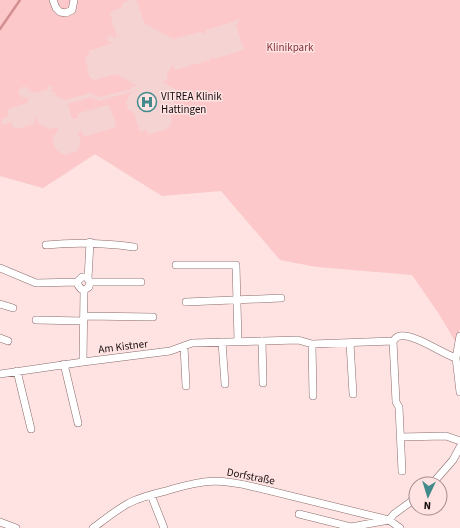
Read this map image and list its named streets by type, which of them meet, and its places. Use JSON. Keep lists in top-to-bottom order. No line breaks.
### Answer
{"streets":{"street":["Am Kistner","Dorfstraße"]},"parks":["Klinikpark"],"places":{"hospital":["VITREA Klinik Hattingen"]},"north":"bottom"}
